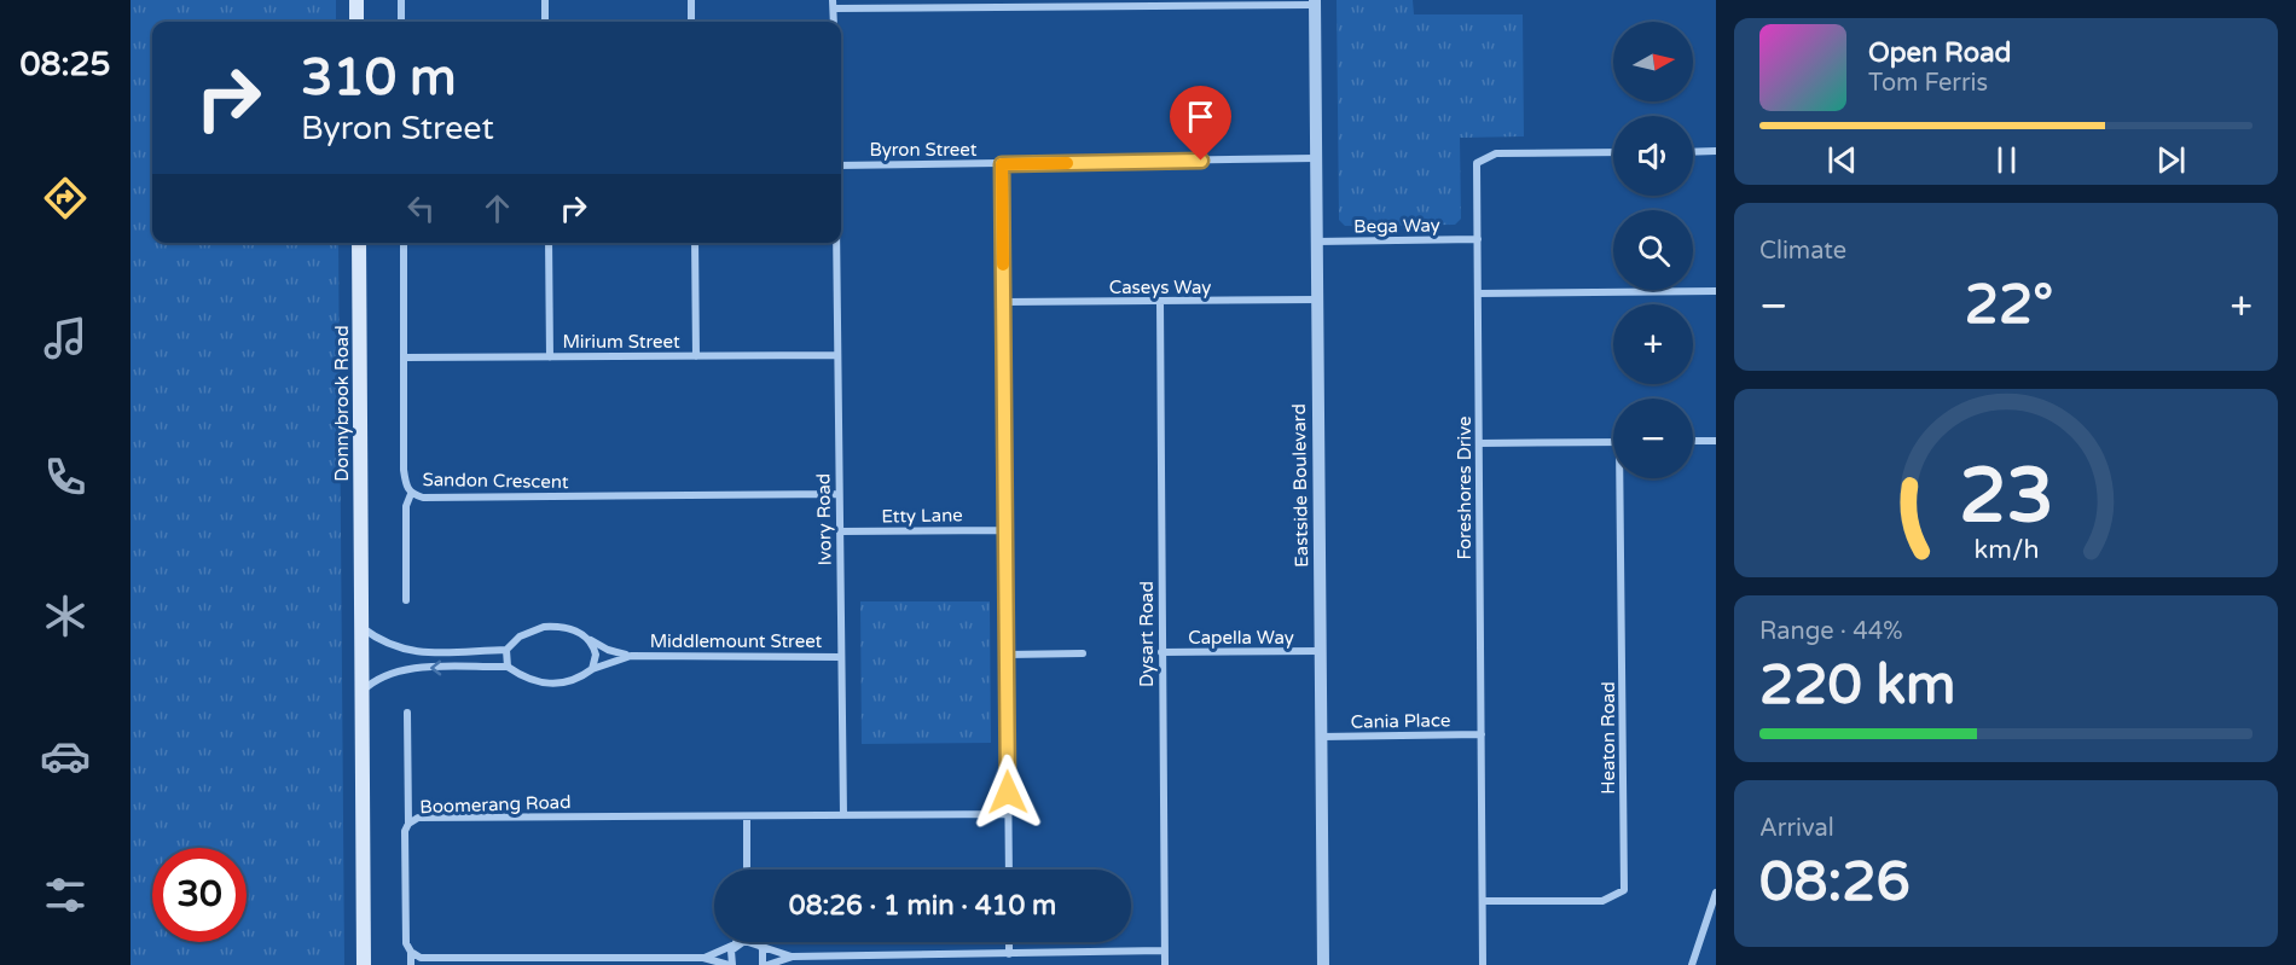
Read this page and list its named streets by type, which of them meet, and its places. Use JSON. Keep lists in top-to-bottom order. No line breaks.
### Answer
{"streets":{"main road":["Donnybrook Road"],"street":["Byron Street","Bega Way","Caseys Way","Mirium Street","Sandon Crescent","Eastside Boulevard","Foreshores Drive","Etty Lane","Ivory Road","Dysart Road","Capella Way","Middlemount Street","Cania Place","Heaton Road","Boomerang Road"]},"crossings":[["Byron Street","Eastside Boulevard"],["Bega Way","Eastside Boulevard"],["Bega Way","Foreshores Drive"],["Caseys Way","Eastside Boulevard"],["Caseys Way","Dysart Road"],["Mirium Street","Sandon Crescent"],["Mirium Street","Ivory Road"],["Sandon Crescent","Ivory Road"],["Eastside Boulevard","Capella Way"],["Eastside Boulevard","Cania Place"],["Foreshores Drive","Cania Place"],["Foreshores Drive","Heaton Road"],["Etty Lane","Ivory Road"],["Ivory Road","Middlemount Street"],["Ivory Road","Boomerang Road"],["Dysart Road","Capella Way"]],"north":"right","page":{"tabs":"08:25","map_buttons":["+","−"],"turn":["310 m","Byron Street"],"song":["Open Road","Tom Ferris"],"tile":["Climate",["Range · 44%","220 km"],["Arrival","08:26"]],"heat":["−","22°","+"],"limit":"30","trip":"08:26 · 1 min · 410 m","gauge":["23","km/h"]}}
